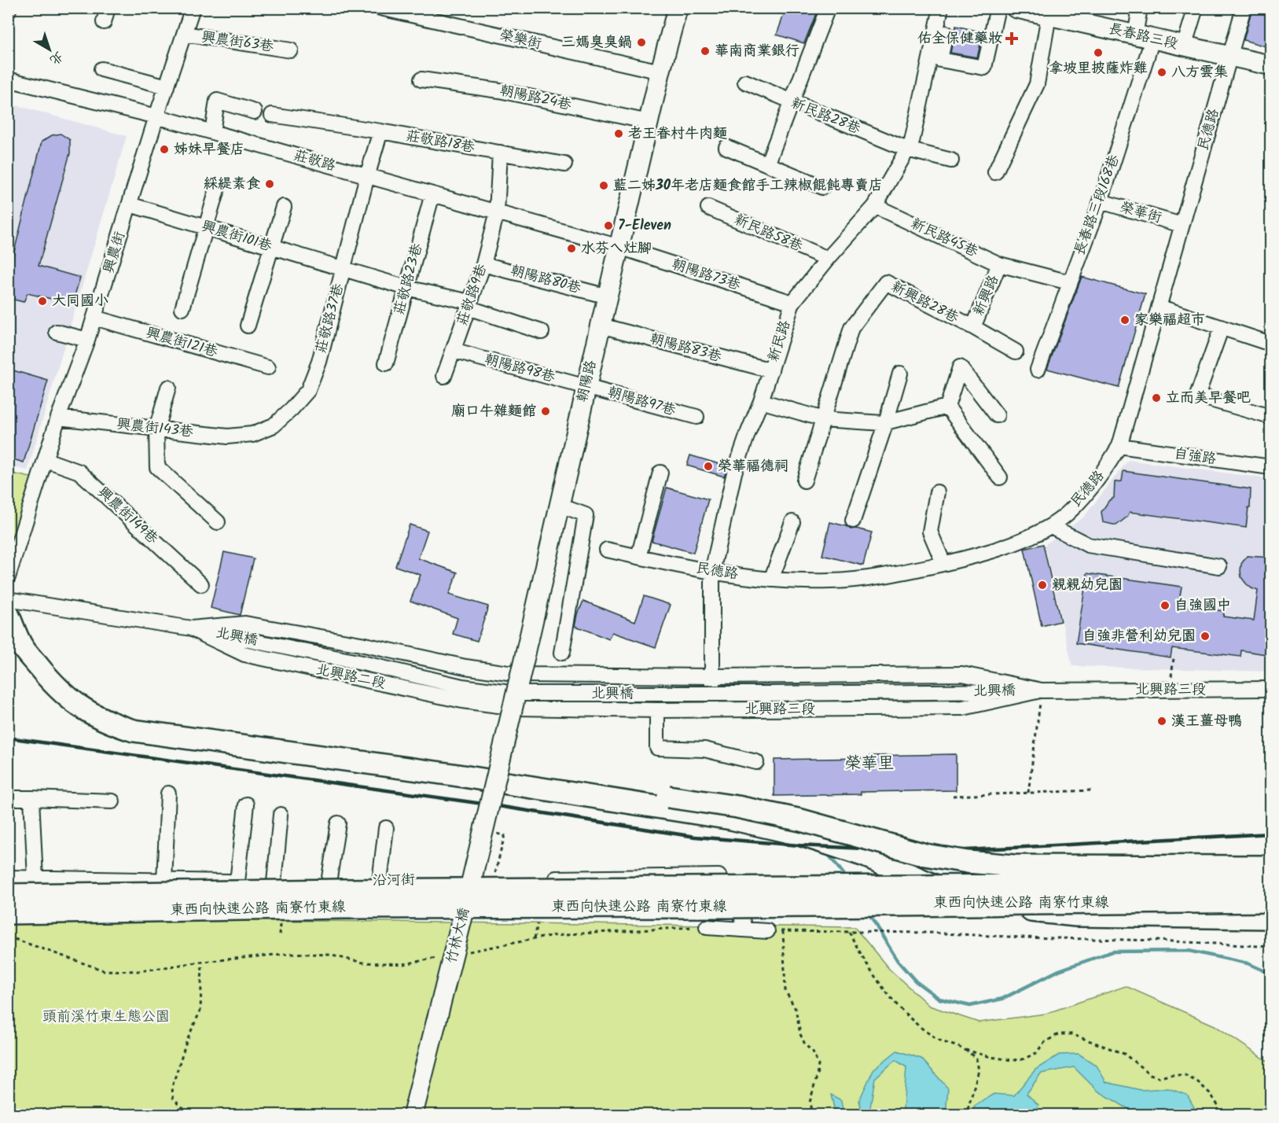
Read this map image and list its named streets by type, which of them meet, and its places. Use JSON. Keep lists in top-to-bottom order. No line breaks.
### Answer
{"streets":{"highway":["東西向快速公路 南寮竹東線"],"main road":["長春路三段","朝陽路","竹林大橋"],"street":["榮樂街","興農街63巷","朝陽路24巷","新民路28巷","民德路","莊敬路18巷","莊敬路","長春路三段168巷","榮華街","新民路58巷","興農街101巷","新民路45巷","興農街","朝陽路73巷","莊敬路23巷","朝陽路80巷","莊敬路9巷","新興路","新興路28巷","莊敬路37巷","新民路","興農街121巷","朝陽路83巷","朝陽路98巷","朝陽路97巷","興農街143巷","自強路","興農街149巷","北興橋","北興路二段","北興路三段","沿河街"]},"crossings":[["長春路三段","民德路"],["長春路三段","長春路三段168巷"],["榮樂街","朝陽路"],["興農街63巷","興農街"],["朝陽路24巷","朝陽路"],["新民路28巷","新民路"],["民德路","榮華街"],["民德路","新民路"],["民德路","自強路"],["莊敬路","興農街"],["莊敬路","朝陽路73巷"],["莊敬路","莊敬路23巷"],["莊敬路","莊敬路9巷"],["莊敬路","莊敬路37巷"],["莊敬路","朝陽路"],["長春路三段168巷","榮華街"],["長春路三段168巷","新民路45巷"],["新民路58巷","新民路"],["興農街101巷","興農街"],["興農街101巷","莊敬路23巷"],["興農街101巷","莊敬路9巷"],["興農街101巷","莊敬路37巷"],["新民路45巷","新興路"],["新民路45巷","新民路"],["興農街","興農街121巷"],["興農街","興農街143巷"],["興農街","興農街149巷"],["朝陽路73巷","新民路"],["朝陽路73巷","朝陽路"],["朝陽路80巷","莊敬路9巷"],["朝陽路80巷","朝陽路"],["莊敬路9巷","朝陽路98巷"],["新興路","新興路28巷"],["莊敬路37巷","興農街143巷"],["新民路","朝陽路83巷"],["新民路","北興路三段"],["朝陽路83巷","朝陽路"],["朝陽路98巷","朝陽路"],["朝陽路98巷","朝陽路97巷"],["朝陽路","朝陽路97巷"],["朝陽路","北興橋"],["朝陽路","北興路二段"],["朝陽路","北興路三段"],["朝陽路","竹林大橋"],["北興橋","北興路二段"],["北興橋","北興路三段"],["北興路二段","北興路三段"]],"districts":["榮華里"],"parks":["頭前溪竹東生態公園"],"places":{"health":["佑全保健藥妝"],"other":["三媽臭臭鍋","華南商業銀行","拿坡里披薩炸雞","八方雲集","老王眷村牛肉麵","姊妹早餐店","綵緹素食","藍二姊30年老店麵食館手工辣椒餛飩專賣店","7-Eleven","水芬ㄟ灶腳","大同國小","家樂福超市","立而美早餐吧","廟口牛雜麵館","榮華福德祠","親親幼兒園","自強國中","自強非營利幼兒園","漢王薑母鴨"]},"north":"bottom right"}
